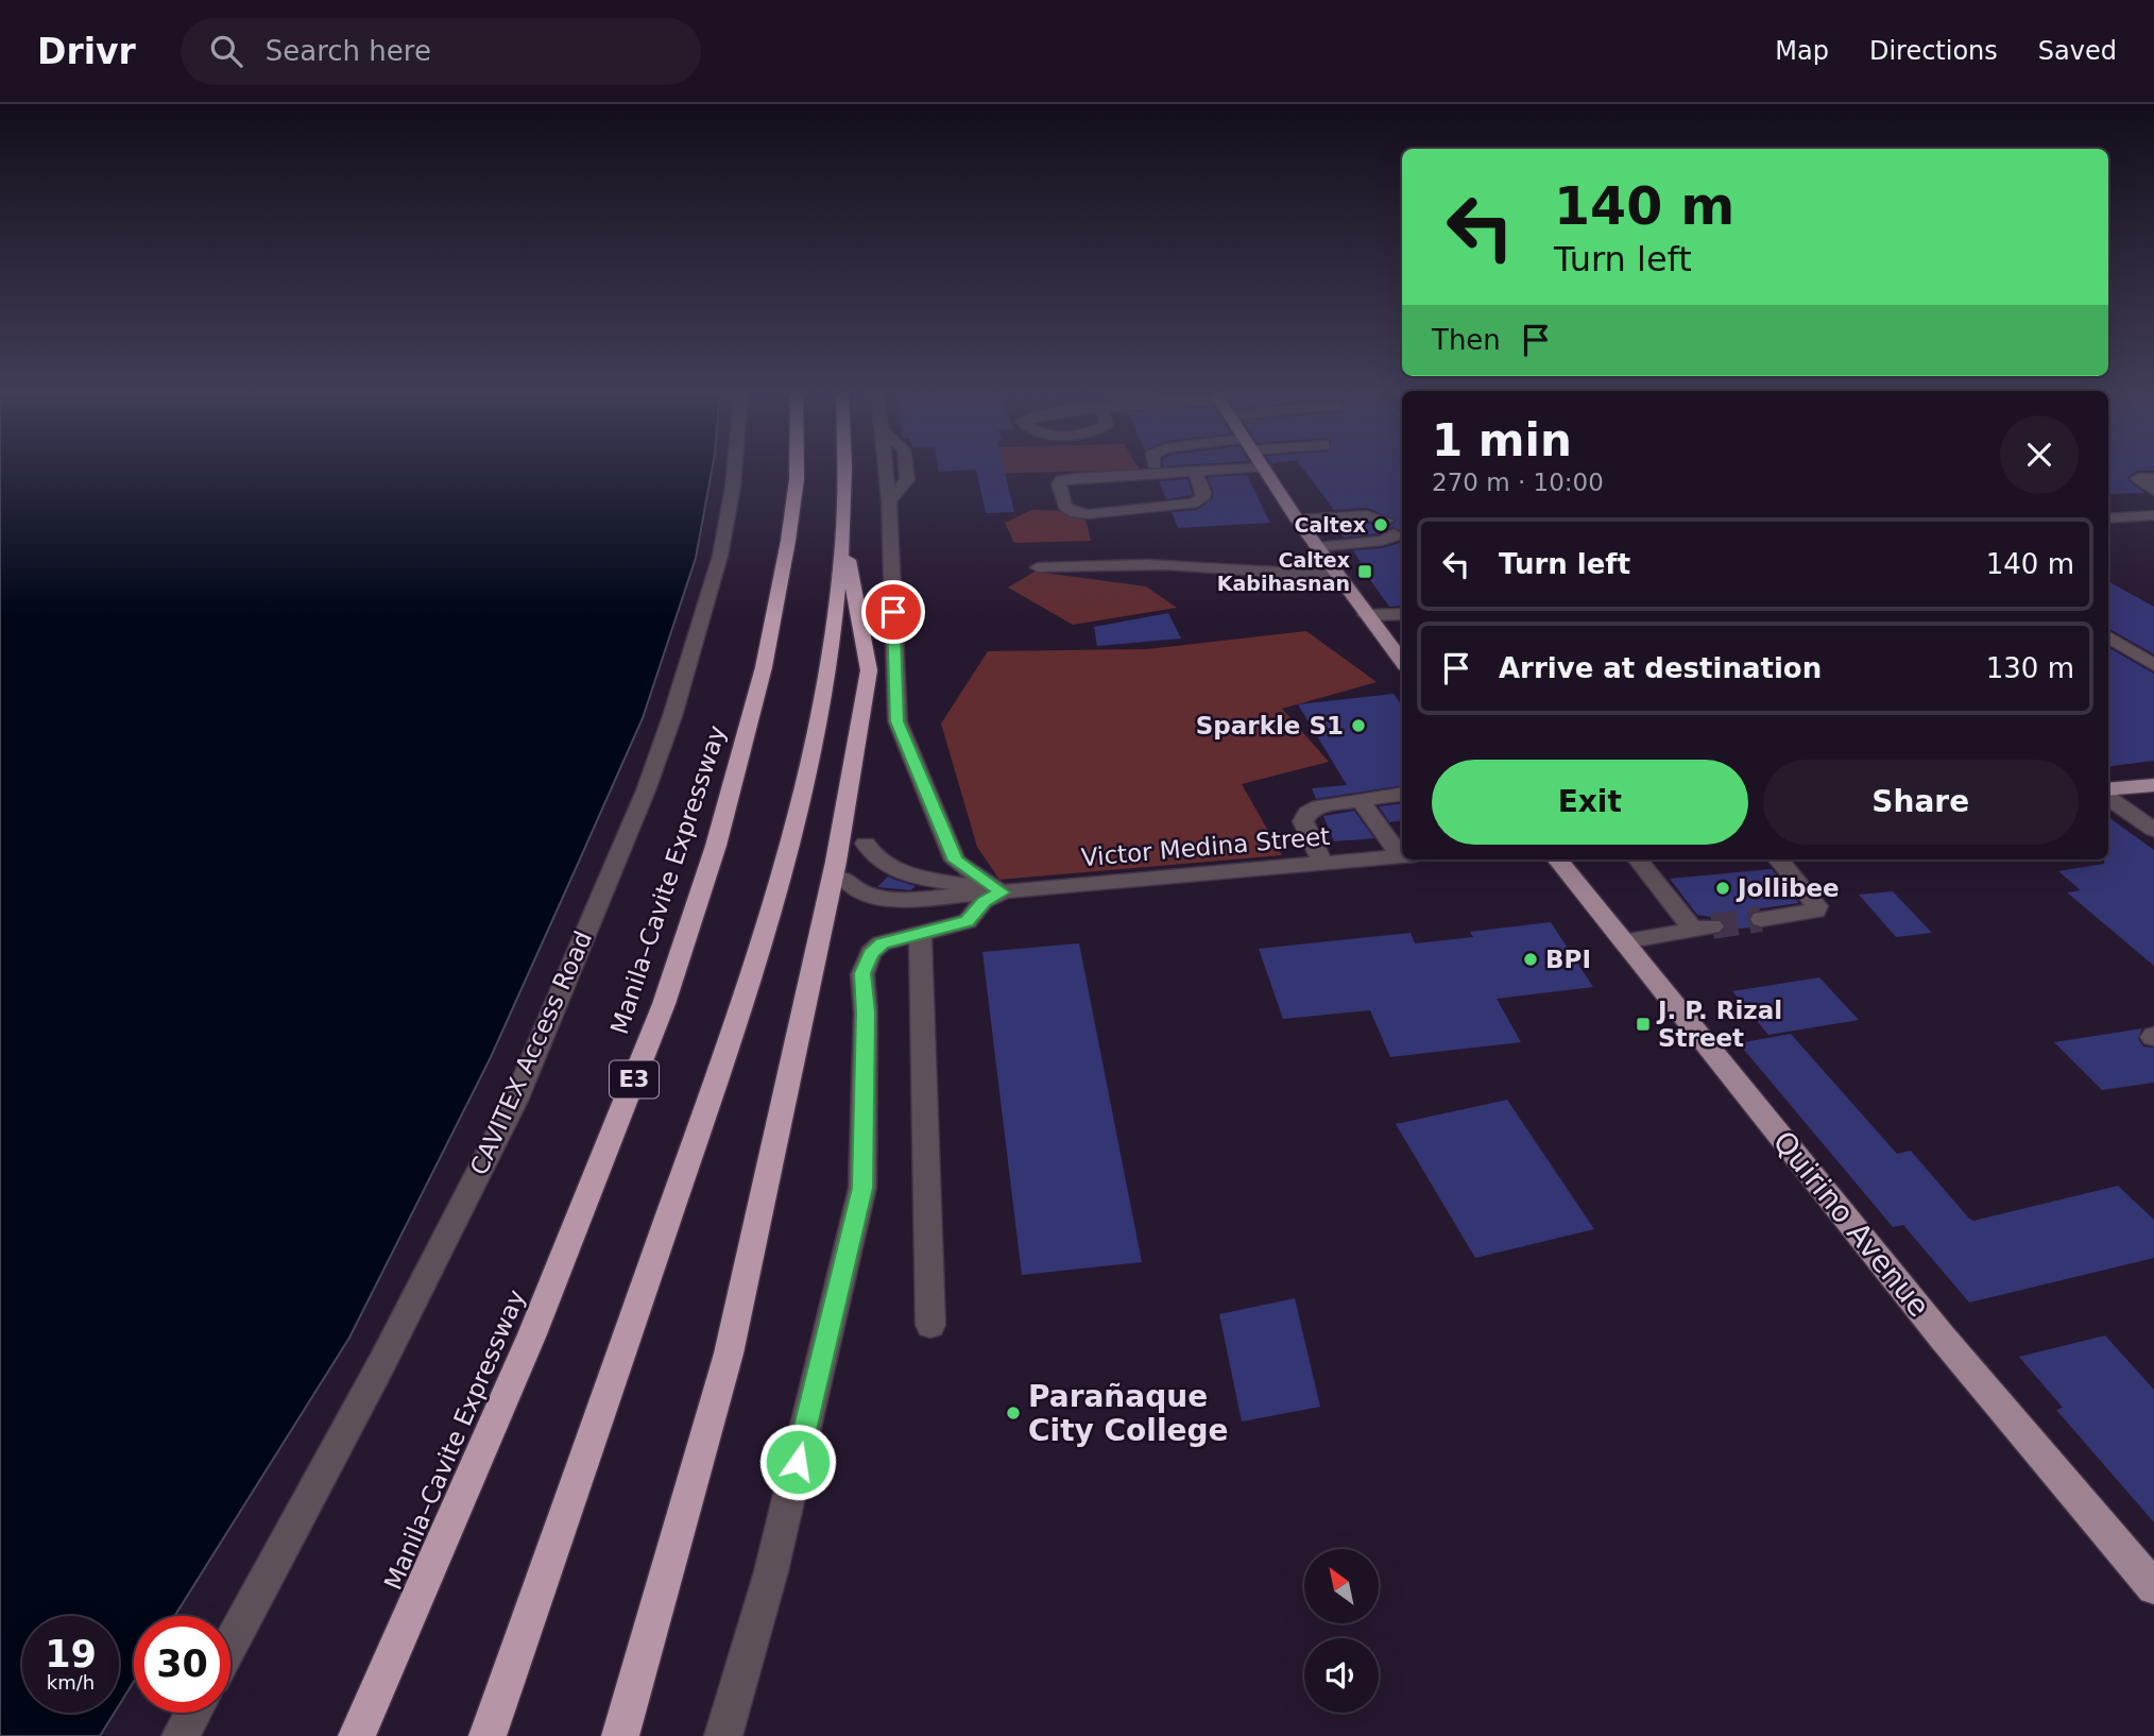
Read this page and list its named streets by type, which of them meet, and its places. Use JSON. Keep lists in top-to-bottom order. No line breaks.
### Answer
{"streets":{"highway":["Manila–Cavite Expressway","E3"],"main road":["Quirino Avenue"],"street":["Victor Medina Street","CAVITEX Access Road"]},"places":{"other":["Caltex","Sparkle S1","Jollibee","BPI","Parañaque City College"],"transit":["Caltex Kabihasnan","J. P. Rizal Street"]},"north":"top left","page":{"header":"Drivr","search":"Search here","nav":["Map","Directions","Saved"],"turn":["140 m","Turn left"],"then":"Then","heading":["1 min","270 m · 10:00"],"list":[{"name":"Turn left","value":"140 m"},{"name":"Arrive at destination","value":"130 m"}],"buttons":["Exit","Share"],"speed":"19 km/h","limit":"30"}}
